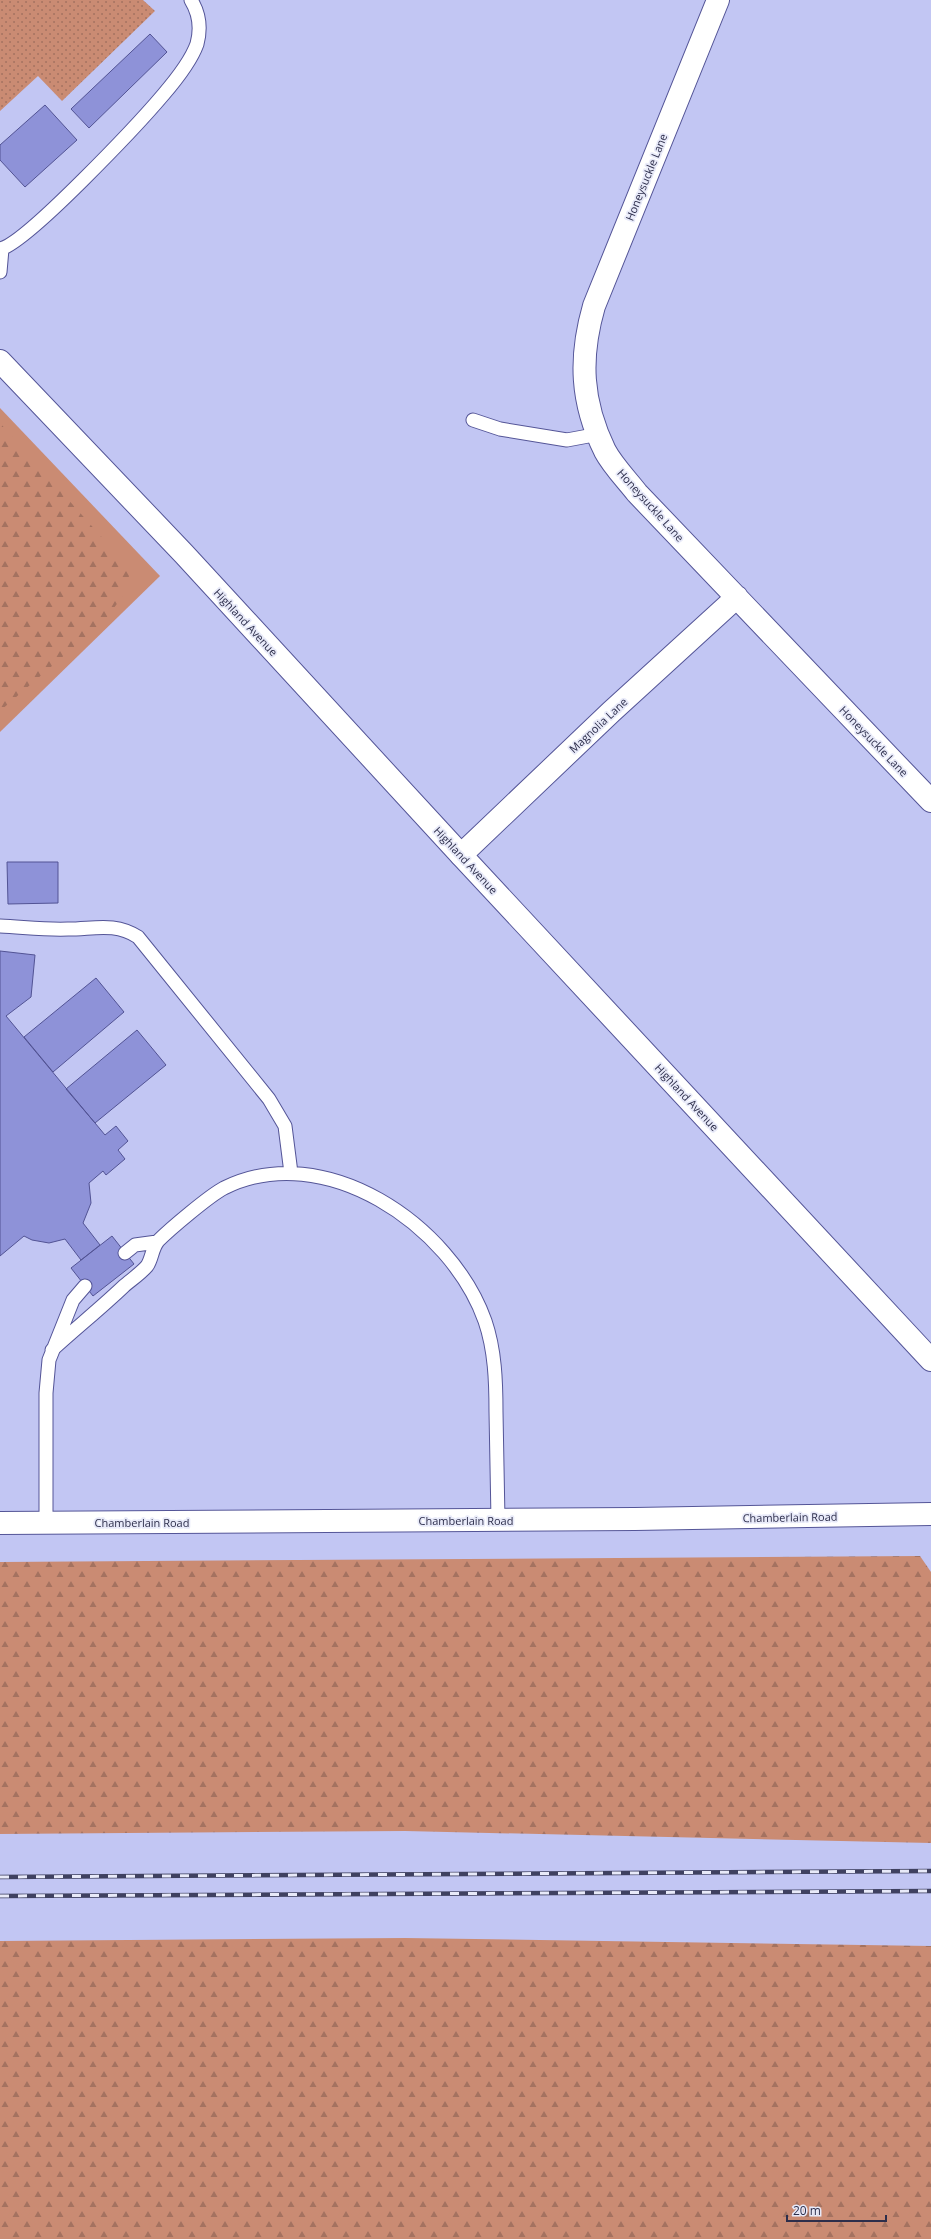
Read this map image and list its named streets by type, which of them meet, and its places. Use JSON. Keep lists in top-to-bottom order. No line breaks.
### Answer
{"streets":{"street":["Honeysuckle Lane","Highland Avenue","Magnolia Lane","Chamberlain Road"]},"crossings":[["Honeysuckle Lane","Magnolia Lane"],["Highland Avenue","Magnolia Lane"]],"scale_bar":"20 m"}
